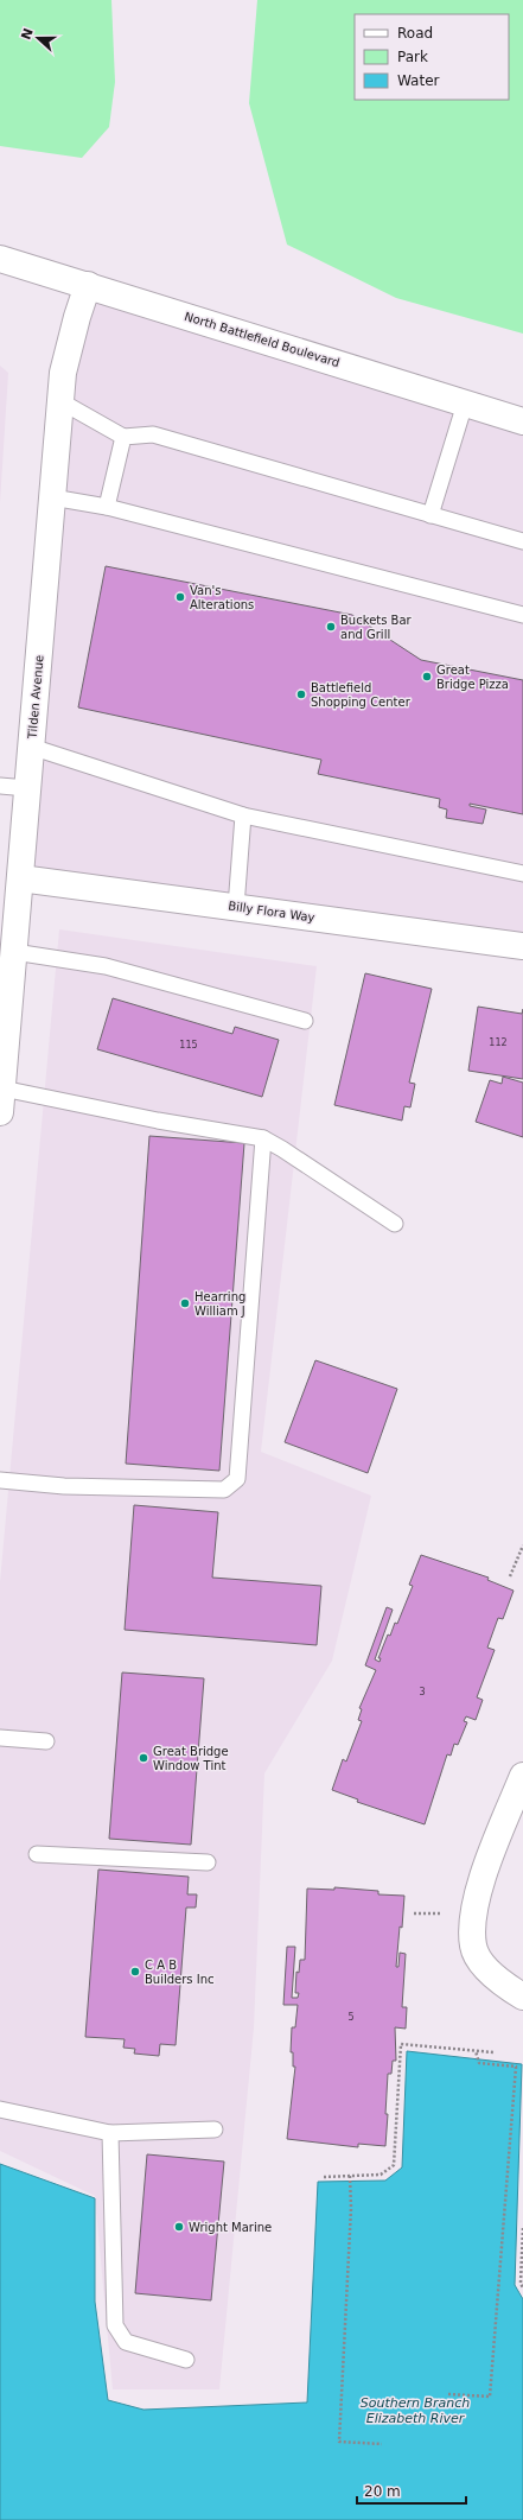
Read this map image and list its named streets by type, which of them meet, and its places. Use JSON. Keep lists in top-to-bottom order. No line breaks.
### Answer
{"streets":{"street":["North Battlefield Boulevard","Tilden Avenue","Billy Flora Way"]},"crossings":[["North Battlefield Boulevard","Tilden Avenue"],["Tilden Avenue","Billy Flora Way"]],"water":["Southern Branch Elizabeth River"],"places":["Van's Alterations","Buckets Bar and Grill","Great Bridge Pizza","Battlefield Shopping Center","Hearring William J","Great Bridge Window Tint","C A B Builders Inc","Wright Marine"],"house_numbers":["112","115","3","5"],"legend":["Road","Park","Water"],"scale_bar":"20 m","north":"left"}
